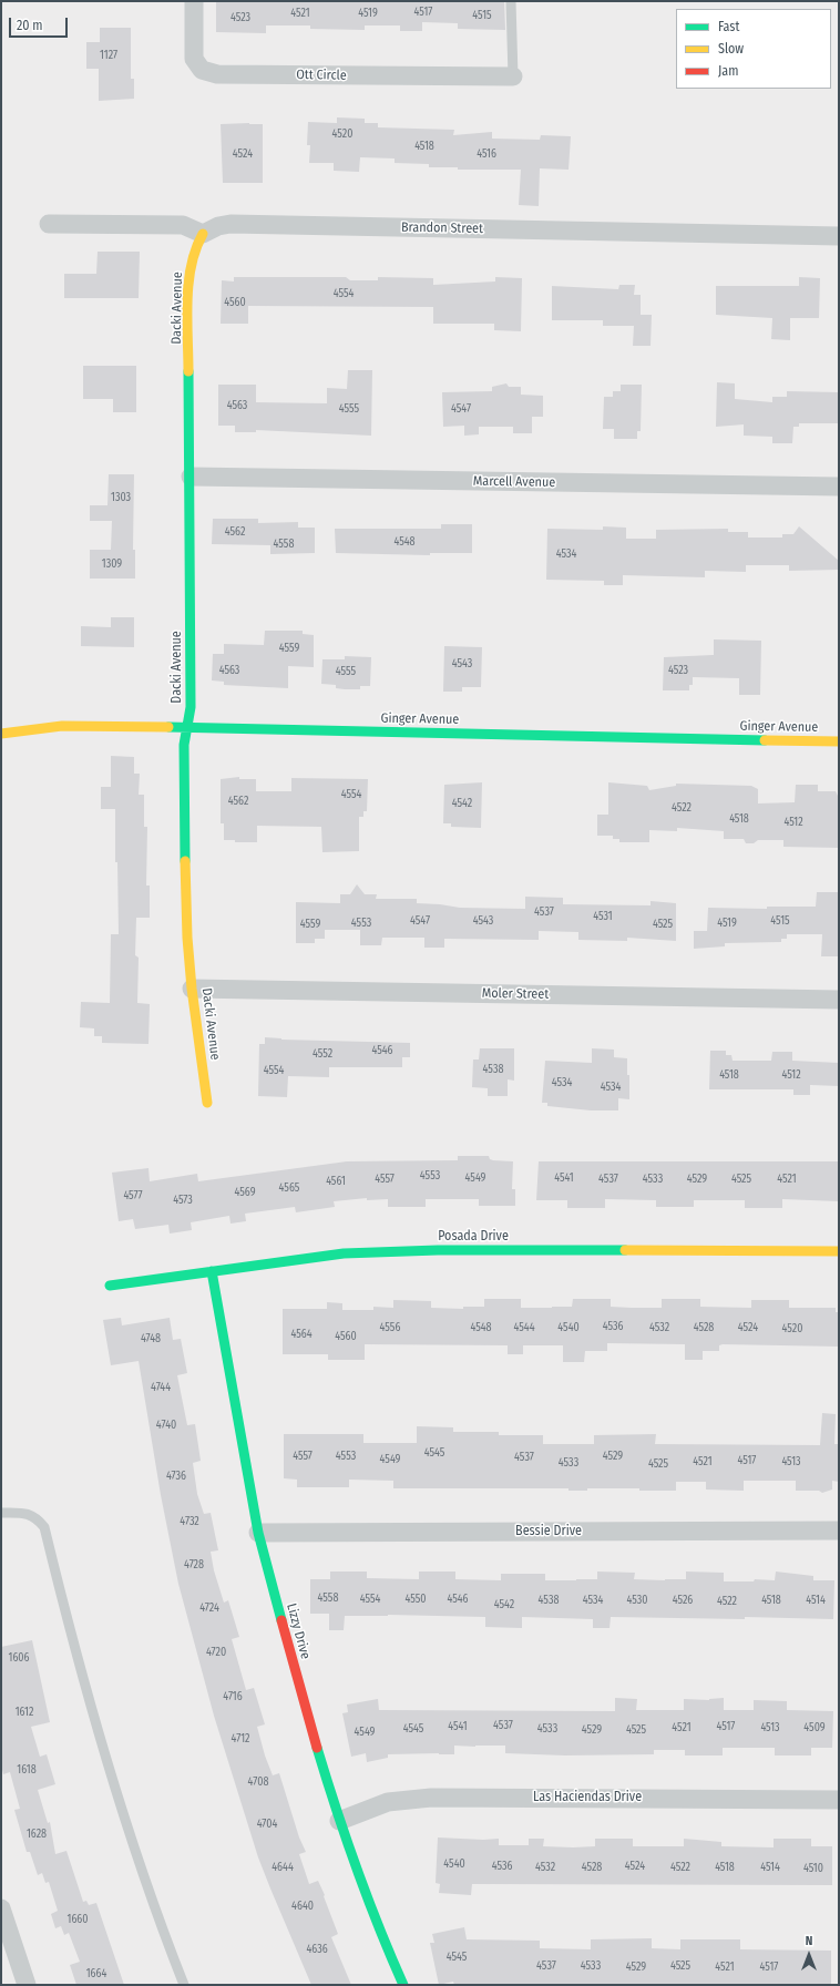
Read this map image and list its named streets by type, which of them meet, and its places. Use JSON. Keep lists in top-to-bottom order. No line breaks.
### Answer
{"streets":{"street":["Ott Circle","Brandon Street","Dacki Avenue","Marcell Avenue","Ginger Avenue","Moler Street","Posada Drive","Bessie Drive","Lizzy Drive","Las Haciendas Drive"]},"crossings":[["Brandon Street","Dacki Avenue"],["Dacki Avenue","Marcell Avenue"],["Dacki Avenue","Ginger Avenue"],["Dacki Avenue","Moler Street"],["Posada Drive","Lizzy Drive"],["Bessie Drive","Lizzy Drive"],["Lizzy Drive","Las Haciendas Drive"]],"house_numbers":["4517","4521","4519","4515","4523","1127","4520","4518","4524","4516","4554","4560","4563","4555","4547","1303","4562","4548","4558","4534","1309","4559","4543","4563","4523","4555","4554","4562","4542","4522","4518","4512","4537","4531","4547","4543","4515","4553","4519","4559","4525","4546","4552","4538","4554","4518","4512","4534","4534","4553","4549","4541","4557","4537","4533","4529","4525","4521","4561","4565","4569","4577","4573","4536","4556","4548","4544","4540","4532","4528","4524","4520","4564","4560","4748","4744","4740","4545","4557","4553","4529","4537","4549","4517","4521","4513","4533","4525","4736","4732","4728","4558","4554","4550","4546","4538","4534","4530","4526","4518","4514","4522","4542","4724","4720","1606","4716","1612","4537","4541","4517","4521","4513","4509","4545","4533","4529","4525","4549","4712","1618","4708","4704","1628","4540","4536","4524","4644","4532","4528","4522","4518","4514","4510","4640","1660","4636","4545","4537","4533","4525","4529","4521","4517","1664"],"legend":["Fast","Slow","Jam"],"scale_bar":"20 m","north":"top"}
